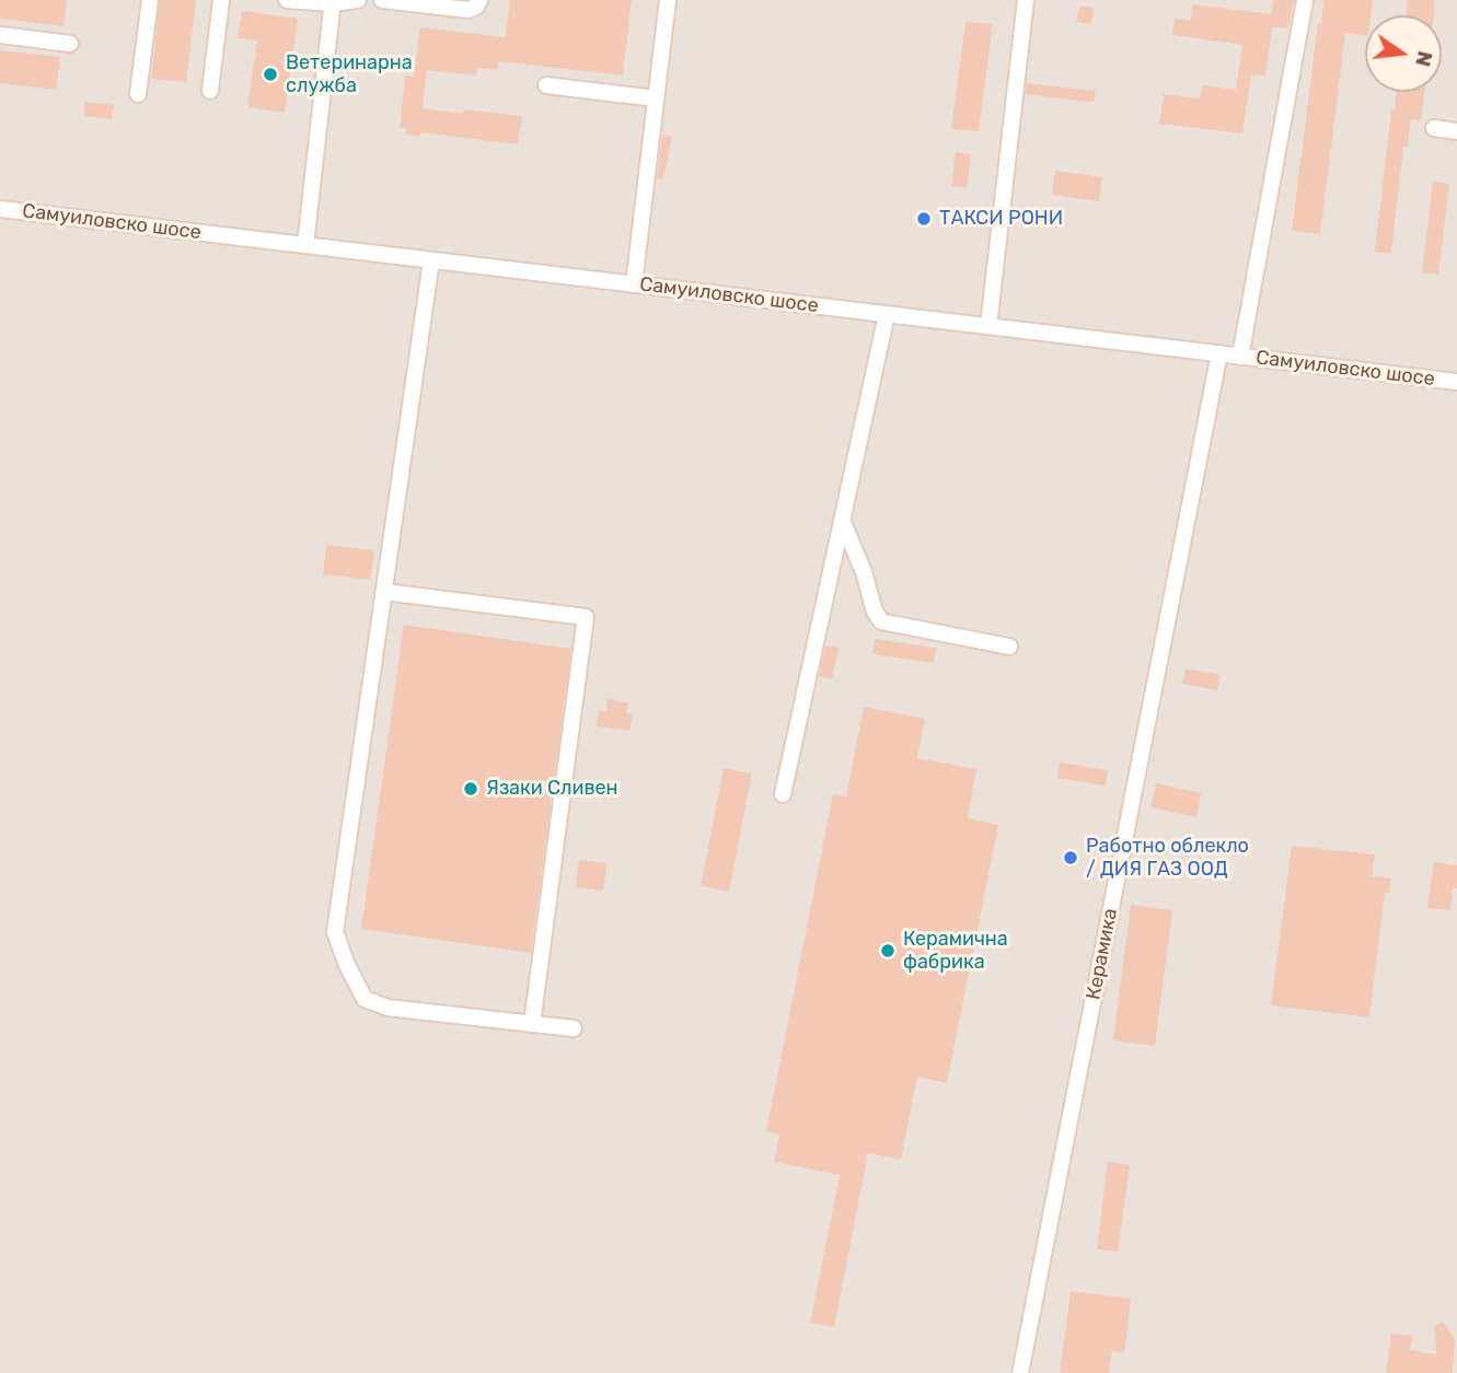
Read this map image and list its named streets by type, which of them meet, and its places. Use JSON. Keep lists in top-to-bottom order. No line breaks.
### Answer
{"streets":{"street":["Самуиловско шосе","Керамика"]},"crossings":[["Самуиловско шосе","Керамика"]],"places":["Ветеринарна служба","ТАКСИ РОНИ","Язаки Сливен","Работно облекло / ДИЯ ГАЗ ООД","Керамична фабрика"],"north":"right"}
